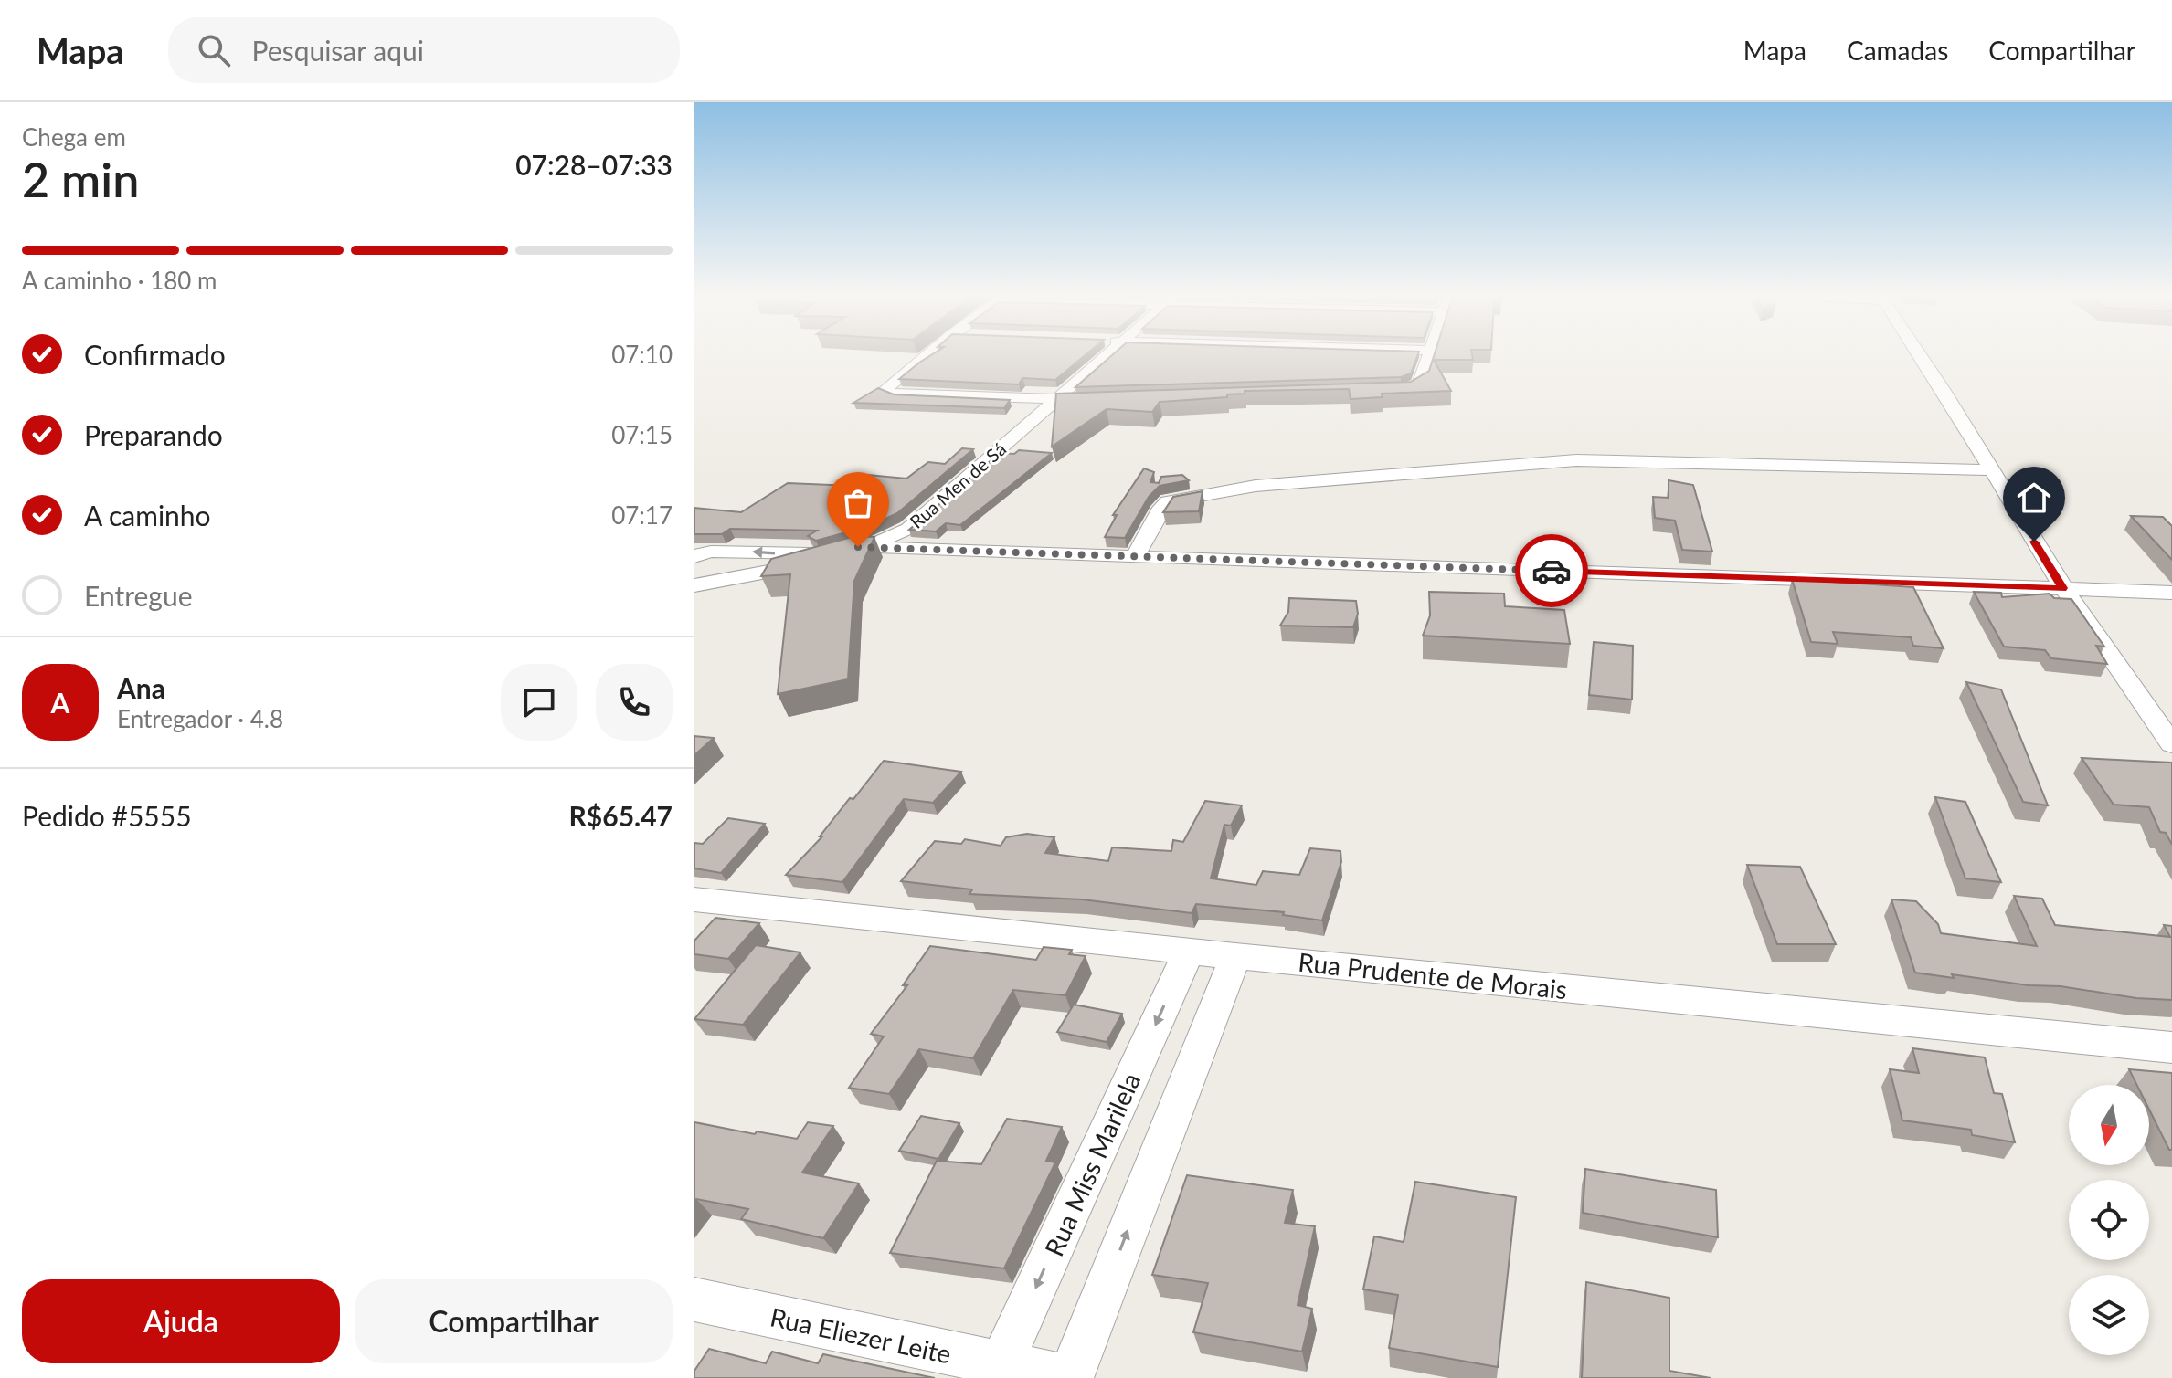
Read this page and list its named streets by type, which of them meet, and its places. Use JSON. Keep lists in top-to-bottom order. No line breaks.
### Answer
{"streets":{"street":["Rua Men de Sá","Rua Prudente de Morais","Rua Miss Marilela","Rua Eliezer Leite"]},"crossings":[["Rua Prudente de Morais","Rua Miss Marilela"],["Rua Miss Marilela","Rua Eliezer Leite"]],"north":"bottom","page":{"header":"Mapa","search":"Pesquisar aqui","nav":["Mapa","Camadas","Compartilhar"],"heading":["2 min","Chega em","07:28–07:33"],"panel":["Ana","Entregador · 4.8","Pedido #5555","R$65.47"],"bar":"A caminho · 180 m","list":[["Confirmado","07:10"],["Preparando","07:15"],["A caminho","07:17"],"Entregue"],"round":"A","buttons":["Ajuda","Compartilhar"]}}
